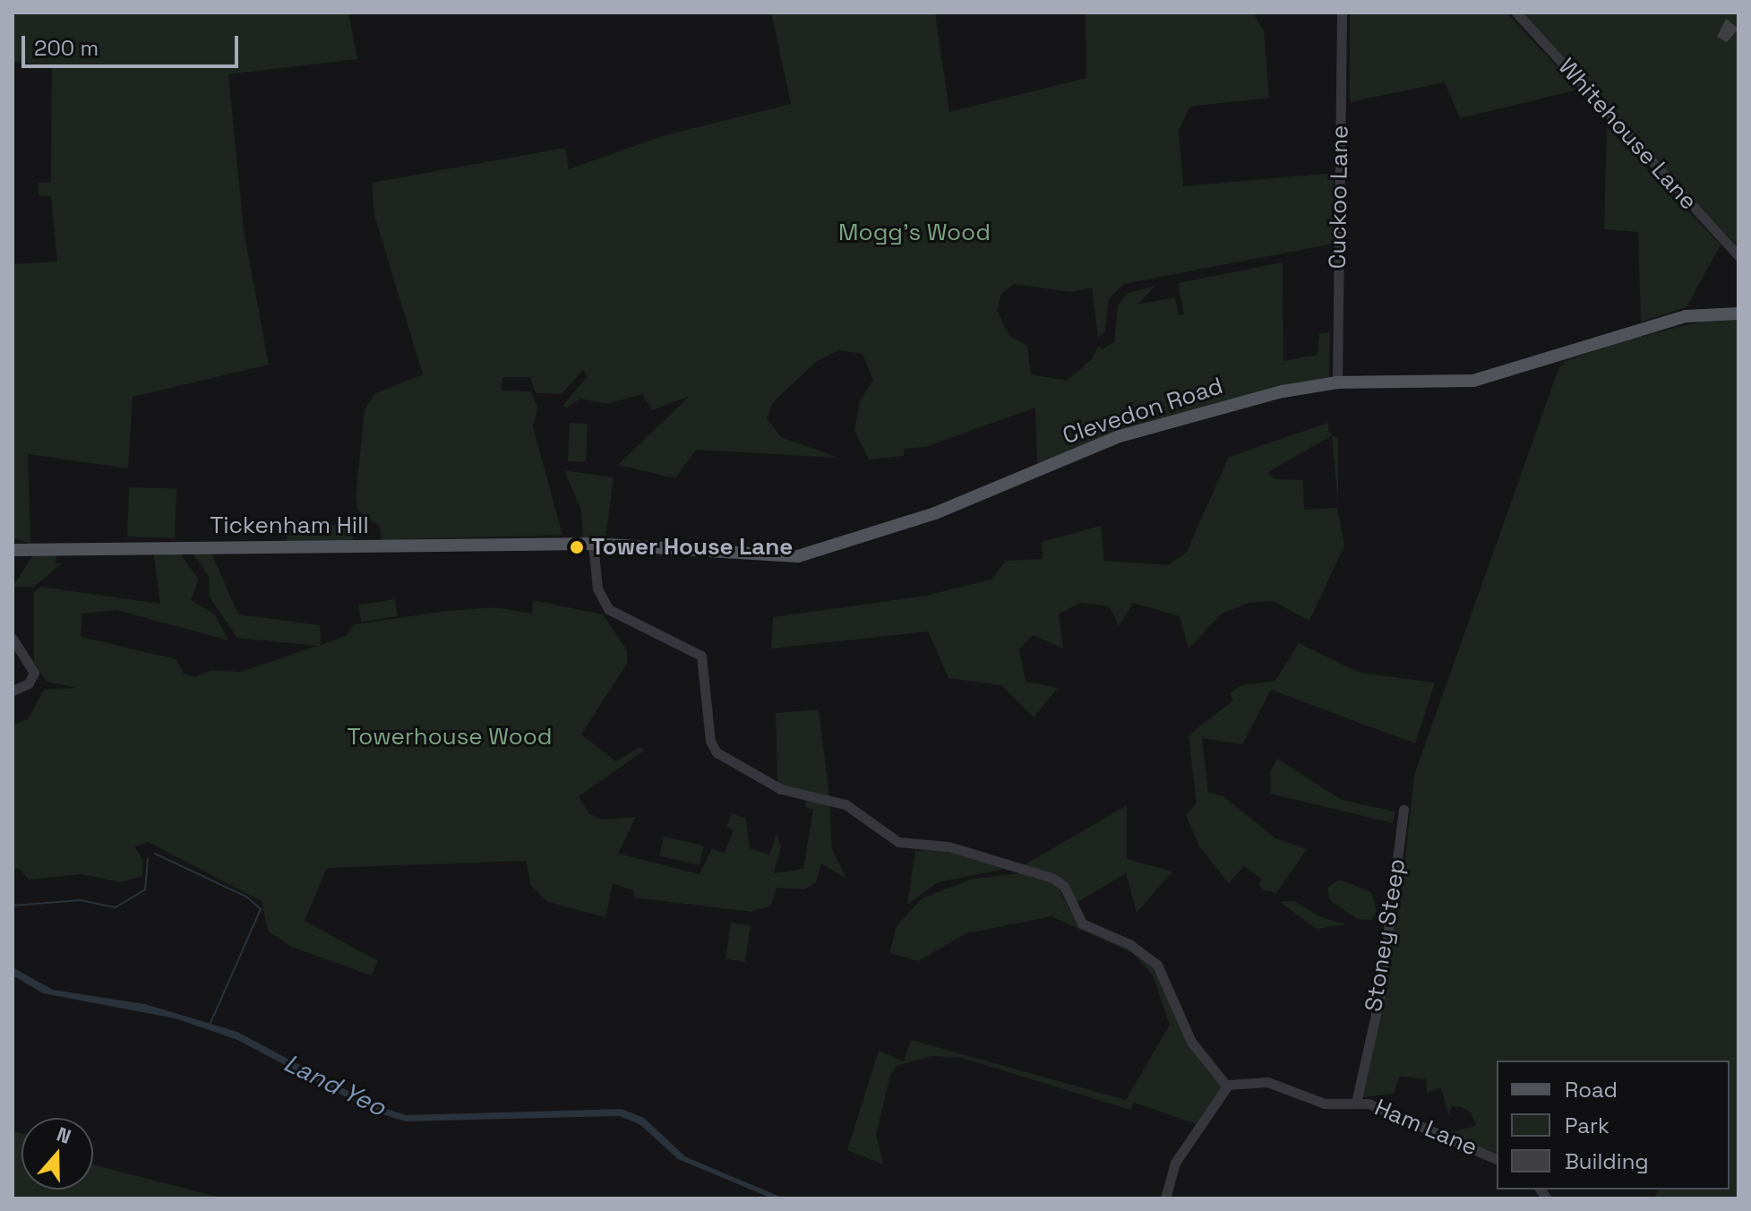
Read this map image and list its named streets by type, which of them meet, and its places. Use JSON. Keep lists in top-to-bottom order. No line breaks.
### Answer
{"streets":{"main road":["Clevedon Road","Tickenham Hill"],"street":["Whitehouse Lane","Cuckoo Lane","Stoney Steep","Ham Lane"]},"crossings":[["Cuckoo Lane","Clevedon Road"],["Clevedon Road","Tickenham Hill"],["Stoney Steep","Ham Lane"]],"water":["Land Yeo"],"parks":["Mogg's Wood","Towerhouse Wood"],"places":["Tower House Lane"],"legend":["Road","Park","Building"],"scale_bar":"200 m","north":"top"}
